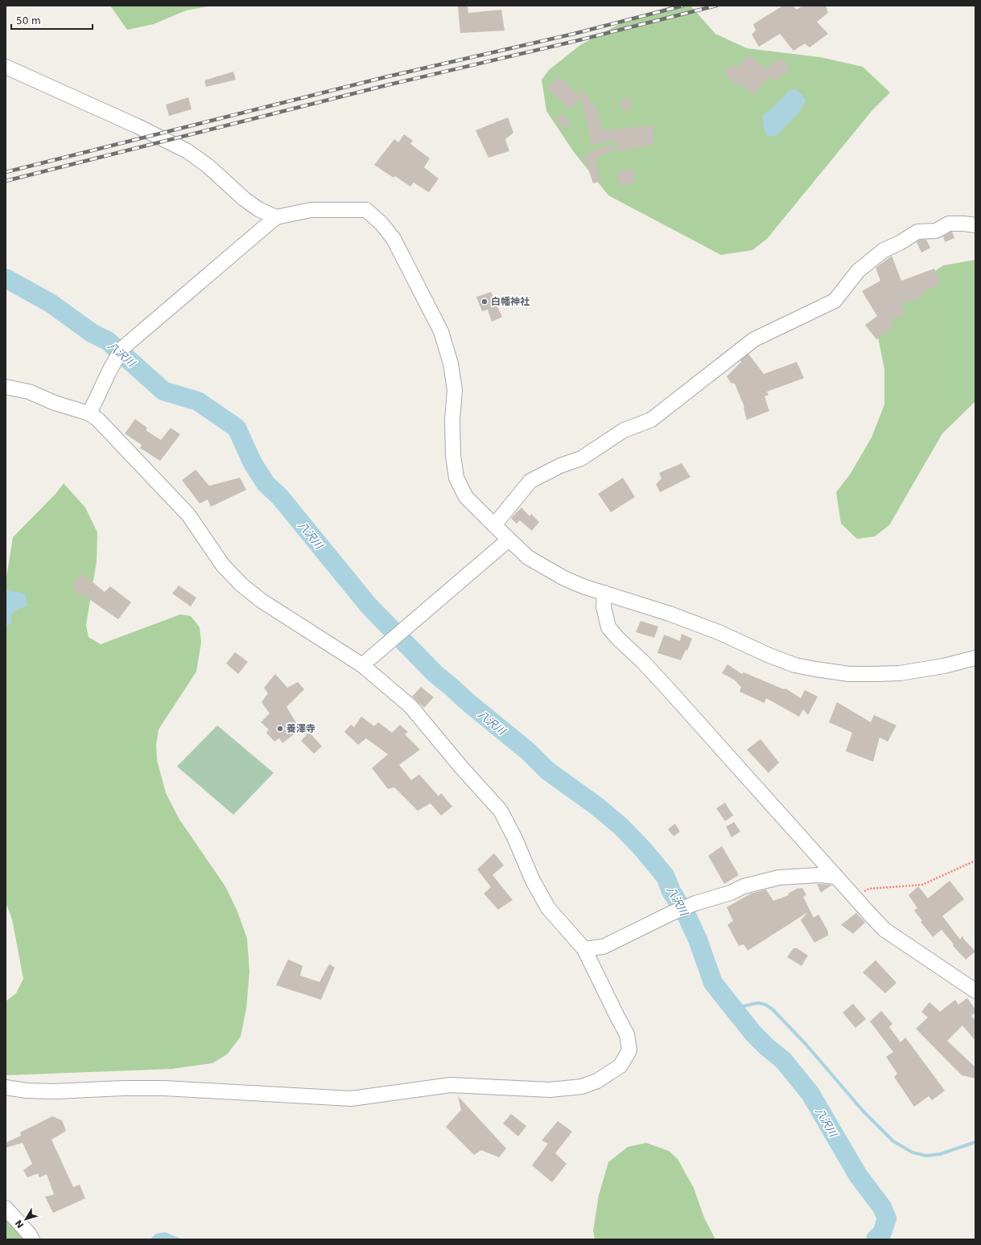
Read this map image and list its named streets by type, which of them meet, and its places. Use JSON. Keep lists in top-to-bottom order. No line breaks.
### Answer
{"water":["八沢川"],"places":["白幡神社","養澤寺"],"scale_bar":"50 m","north":"bottom left"}
